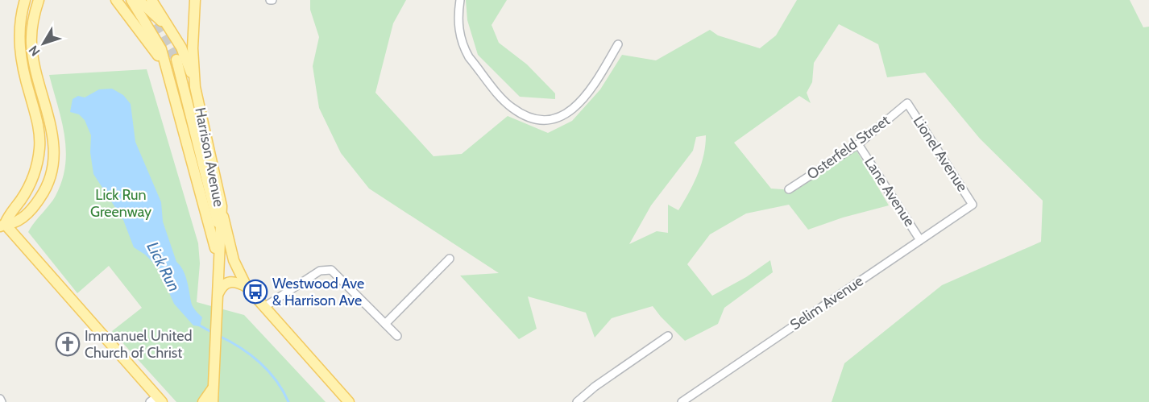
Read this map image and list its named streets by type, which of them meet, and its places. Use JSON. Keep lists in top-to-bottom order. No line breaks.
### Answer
{"streets":{"main road":["Harrison Avenue"],"street":["Osterfeld Street","Lionel Avenue","Lane Avenue","Selim Avenue"]},"crossings":[["Osterfeld Street","Lionel Avenue"],["Osterfeld Street","Lane Avenue"],["Lionel Avenue","Selim Avenue"],["Lane Avenue","Selim Avenue"]],"water":["Lick Run"],"parks":["Lick Run Greenway"],"places":{"bus stop":["Westwood Ave & Harrison Ave"],"church":["Immanuel United Church of Christ"]},"north":"bottom left"}
